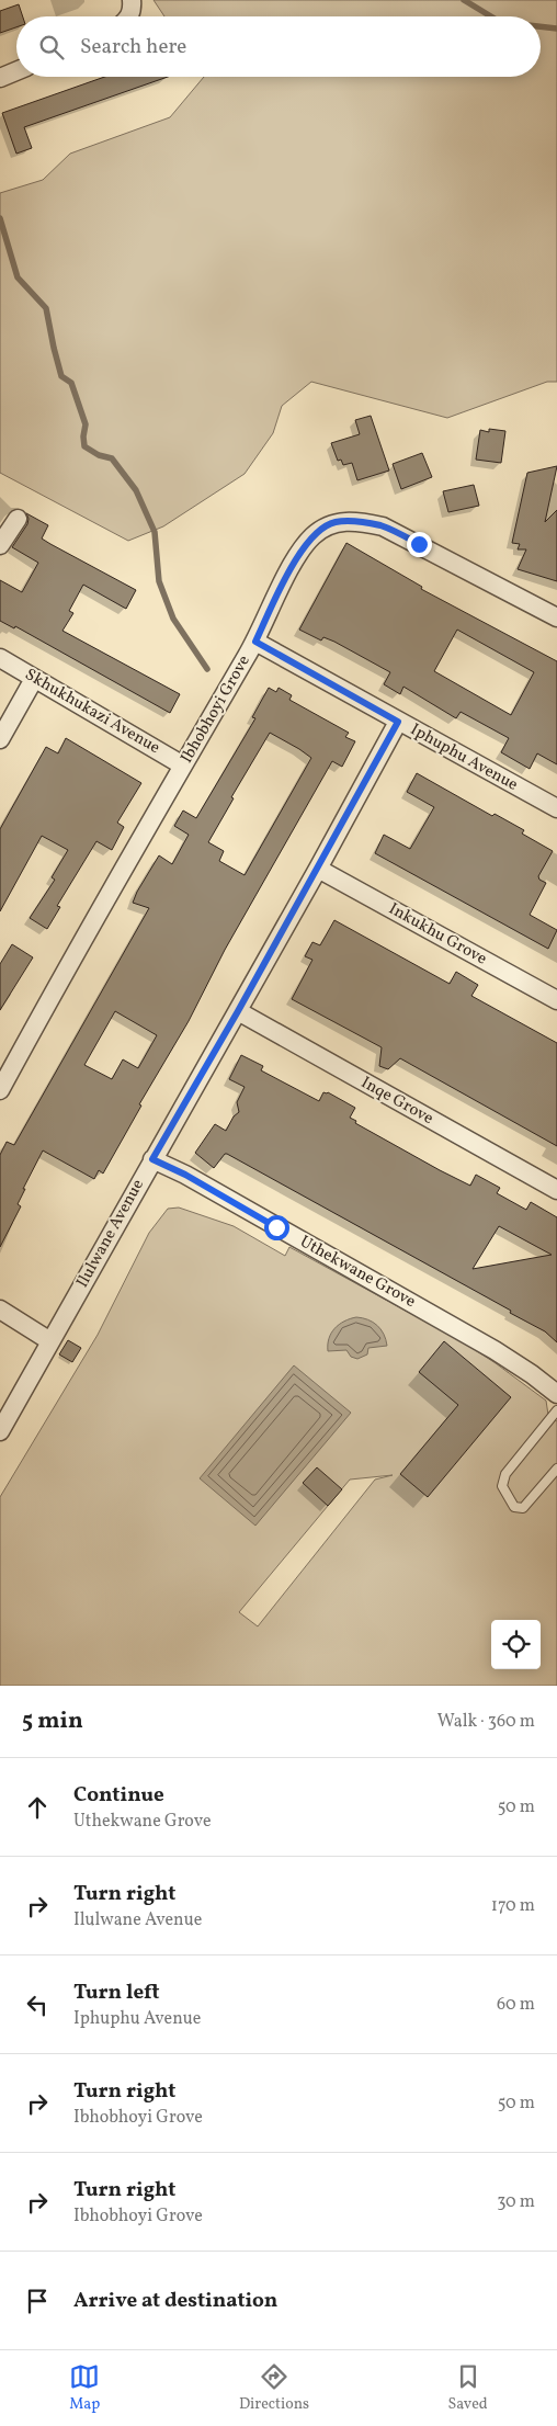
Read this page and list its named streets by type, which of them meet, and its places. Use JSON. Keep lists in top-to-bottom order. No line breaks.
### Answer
{"streets":{"street":["Ibhobhoyi Grove","Skhukhukazi Avenue","Iphuphu Avenue","Inkukhu Grove","Inqe Grove","Ilulwane Avenue","Uthekwane Grove"]},"crossings":[["Ibhobhoyi Grove","Skhukhukazi Avenue"],["Ibhobhoyi Grove","Iphuphu Avenue"],["Iphuphu Avenue","Ilulwane Avenue"],["Inkukhu Grove","Ilulwane Avenue"],["Inqe Grove","Ilulwane Avenue"],["Ilulwane Avenue","Uthekwane Grove"]],"page":{"search":"Search here","heading":["5 min","Walk · 360 m"],"list":[["Continue","Uthekwane Grove","50 m"],["Turn right","Ilulwane Avenue","170 m"],["Turn left","Iphuphu Avenue","60 m"],["Turn right","Ibhobhoyi Grove","50 m"],["Turn right","Ibhobhoyi Grove","30 m"],"Arrive at destination"],"nav":["Map","Directions","Saved"]}}
